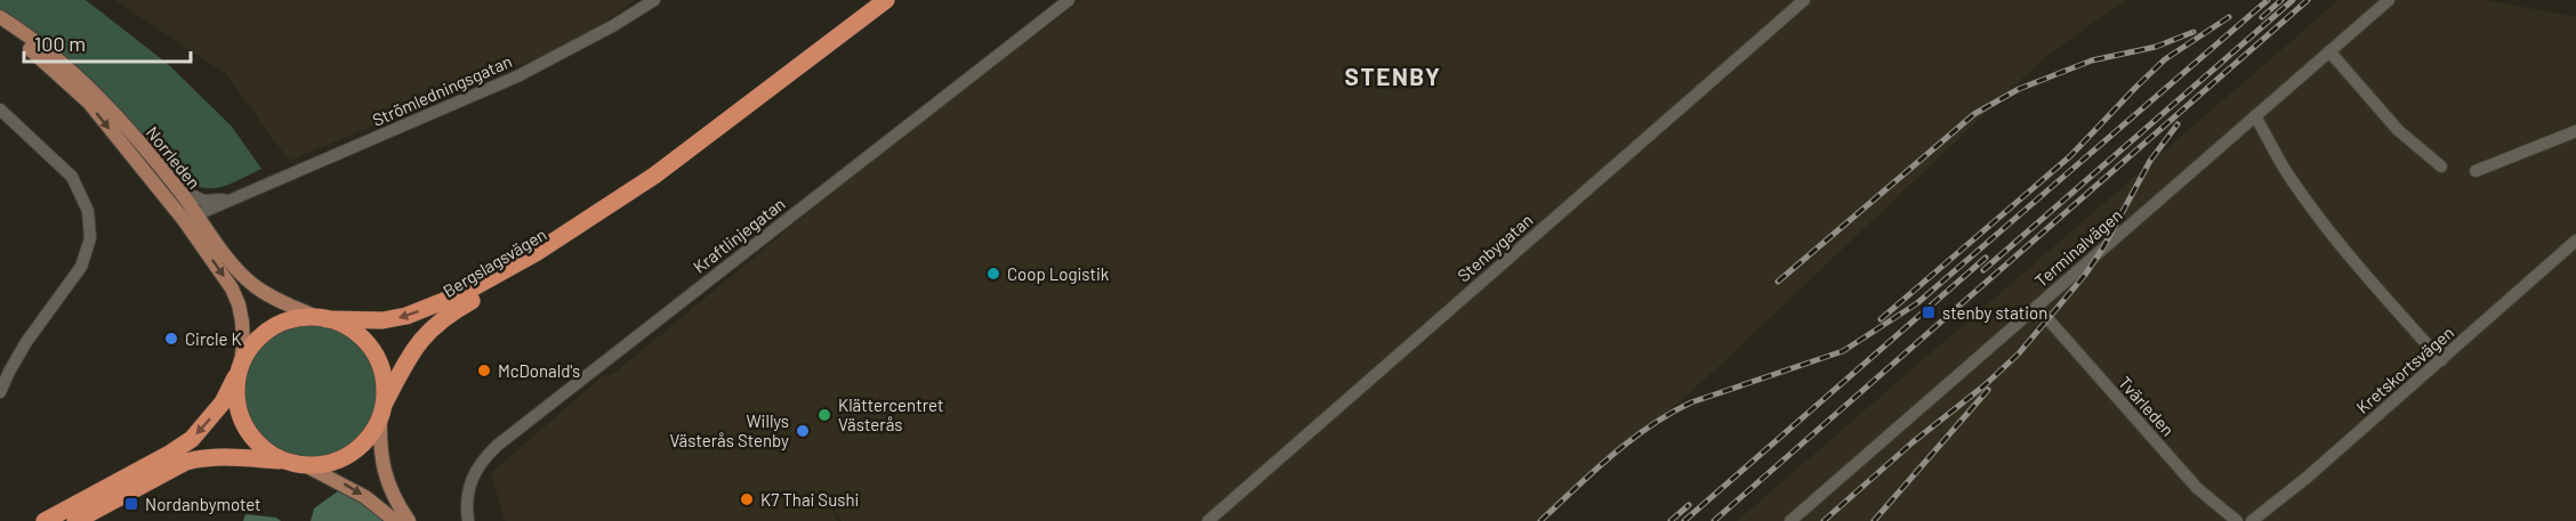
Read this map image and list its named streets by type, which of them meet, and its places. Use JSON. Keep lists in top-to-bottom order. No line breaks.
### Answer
{"streets":{"highway":["Bergslagsvägen"],"main road":["Norrleden"],"street":["Strömledningsgatan","Kraftlinjegatan","Stenbygatan","Terminalvägen","Kretskortsvägen","Tvärleden"]},"crossings":[["Strömledningsgatan","Norrleden"],["Norrleden","Bergslagsvägen"],["Terminalvägen","Tvärleden"]],"districts":["STENBY"],"places":{"other":["Coop Logistik","Circle K","McDonald's","Klättercentret Västerås","Willys Västerås Stenby","K7 Thai Sushi"],"transit":["stenby station","Nordanbymotet"]},"scale_bar":"100 m"}
